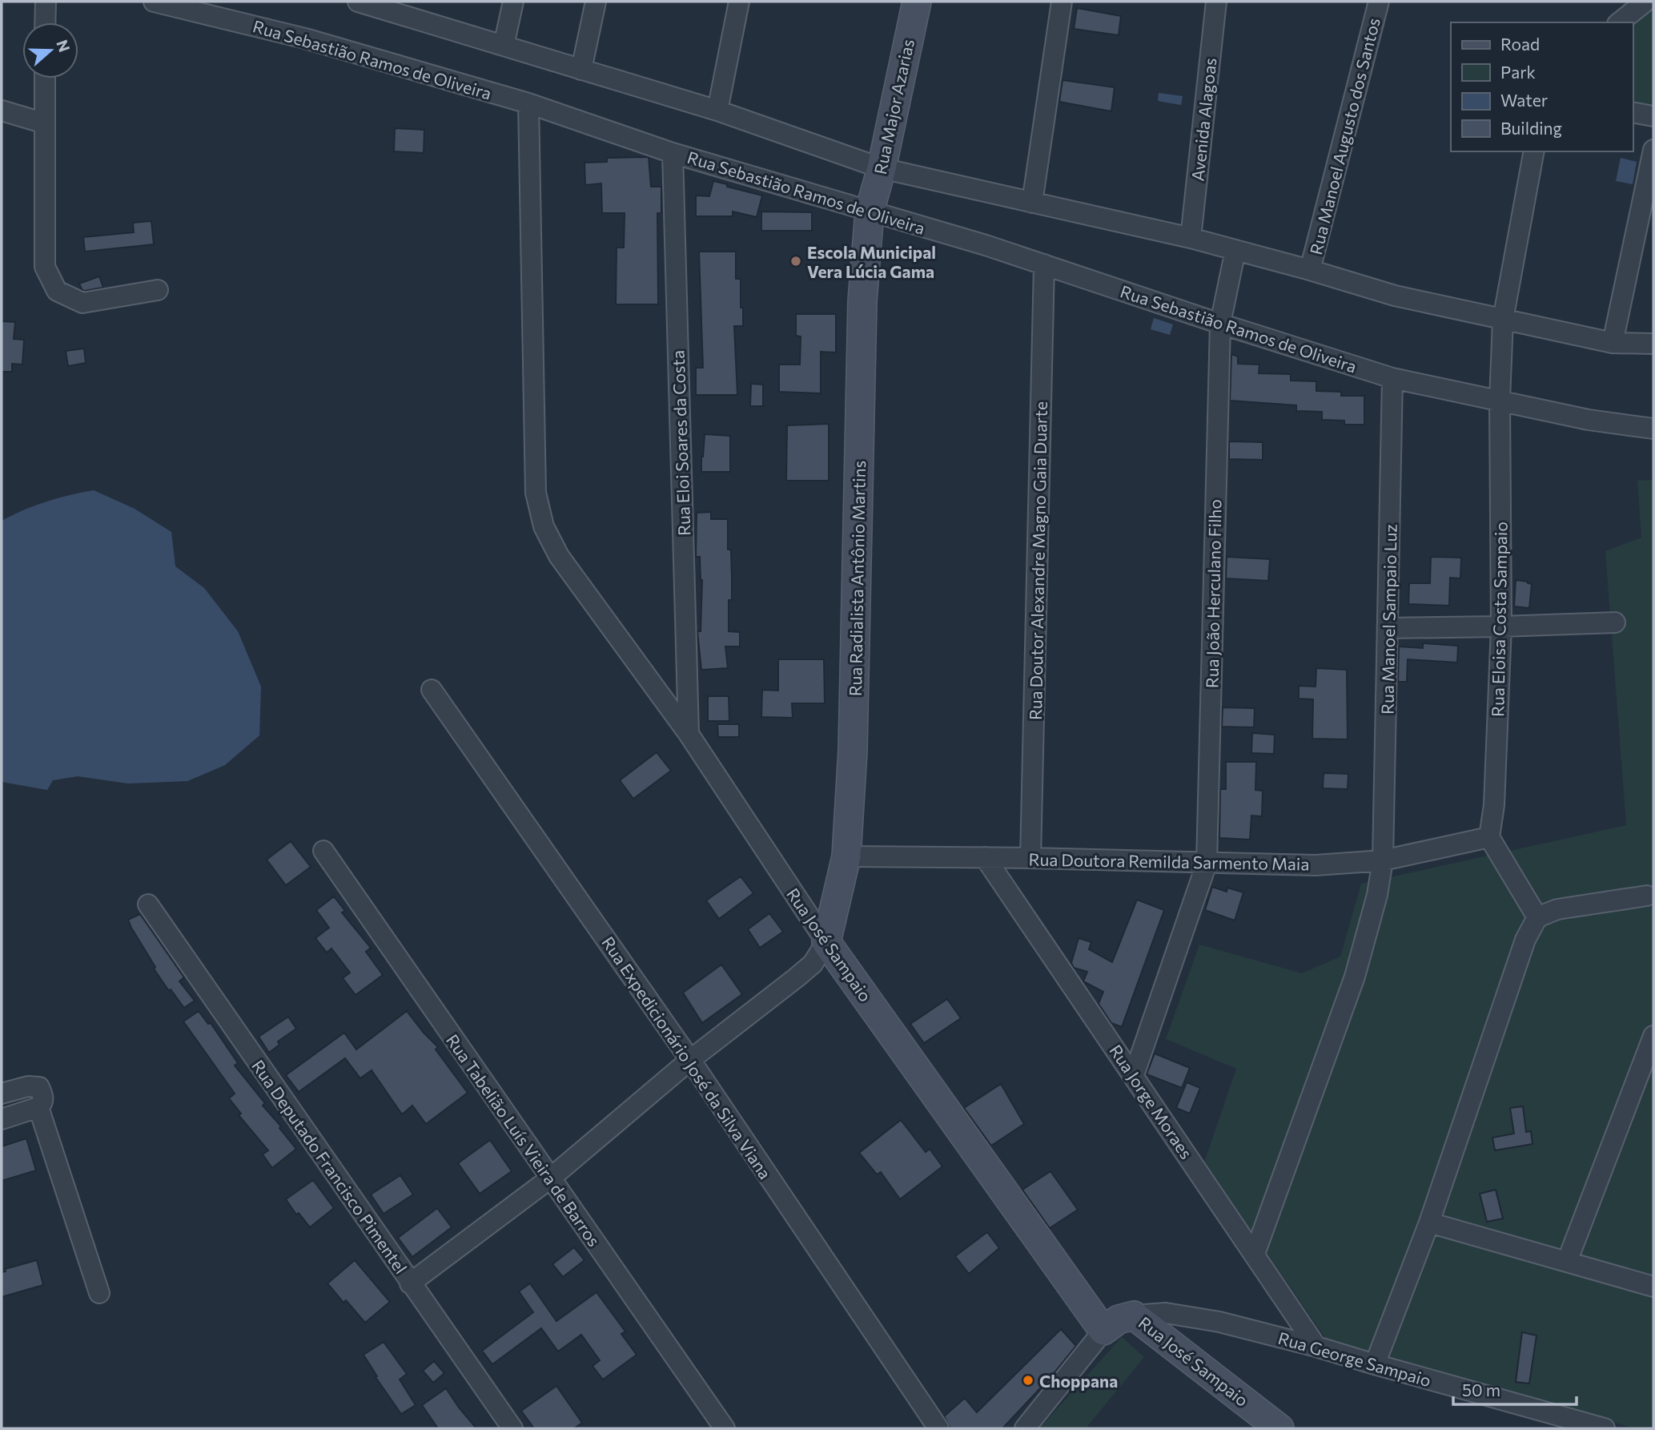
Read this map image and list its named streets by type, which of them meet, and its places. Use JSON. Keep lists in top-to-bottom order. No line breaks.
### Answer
{"streets":{"street":["Rua Sebastião Ramos de Oliveira","Rua Major Azarias","Avenida Alagoas","Rua Manoel Augusto dos Santos","Rua Eloi Soares da Costa","Rua Doutor Alexandre Magno Gaia Duarte","Rua Radialista Antônio Martins","Rua João Herculano Filho","Rua Manoel Sampaio Luz","Rua Eloisa Costa Sampaio","Rua Doutora Remilda Sarmento Maia","Rua José Sampaio","Rua Expedicionário José da Silva Viana","Rua Jorge Moraes","Rua Tabelião Luís Vieira de Barros","Rua Deputado Francisco Pimentel","Rua George Sampaio"]},"crossings":[["Rua Sebastião Ramos de Oliveira","Rua Major Azarias"],["Rua Sebastião Ramos de Oliveira","Rua Eloi Soares da Costa"],["Rua Sebastião Ramos de Oliveira","Rua Doutor Alexandre Magno Gaia Duarte"],["Rua Sebastião Ramos de Oliveira","Rua Radialista Antônio Martins"],["Rua Sebastião Ramos de Oliveira","Rua João Herculano Filho"],["Rua Sebastião Ramos de Oliveira","Rua Manoel Sampaio Luz"],["Rua Sebastião Ramos de Oliveira","Rua Eloisa Costa Sampaio"],["Rua Sebastião Ramos de Oliveira","Rua José Sampaio"],["Rua Major Azarias","Rua Radialista Antônio Martins"],["Rua Eloi Soares da Costa","Rua José Sampaio"],["Rua Doutor Alexandre Magno Gaia Duarte","Rua Doutora Remilda Sarmento Maia"],["Rua Radialista Antônio Martins","Rua Doutora Remilda Sarmento Maia"],["Rua Radialista Antônio Martins","Rua José Sampaio"],["Rua João Herculano Filho","Rua Doutora Remilda Sarmento Maia"],["Rua João Herculano Filho","Rua Jorge Moraes"],["Rua Manoel Sampaio Luz","Rua Doutora Remilda Sarmento Maia"],["Rua Manoel Sampaio Luz","Rua Jorge Moraes"],["Rua Eloisa Costa Sampaio","Rua Doutora Remilda Sarmento Maia"],["Rua Doutora Remilda Sarmento Maia","Rua Jorge Moraes"],["Rua José Sampaio","Rua George Sampaio"],["Rua Jorge Moraes","Rua George Sampaio"]],"places":["Escola Municipal Vera Lúcia Gama","Choppana"],"legend":["Road","Park","Water","Building"],"scale_bar":"50 m","north":"right"}
